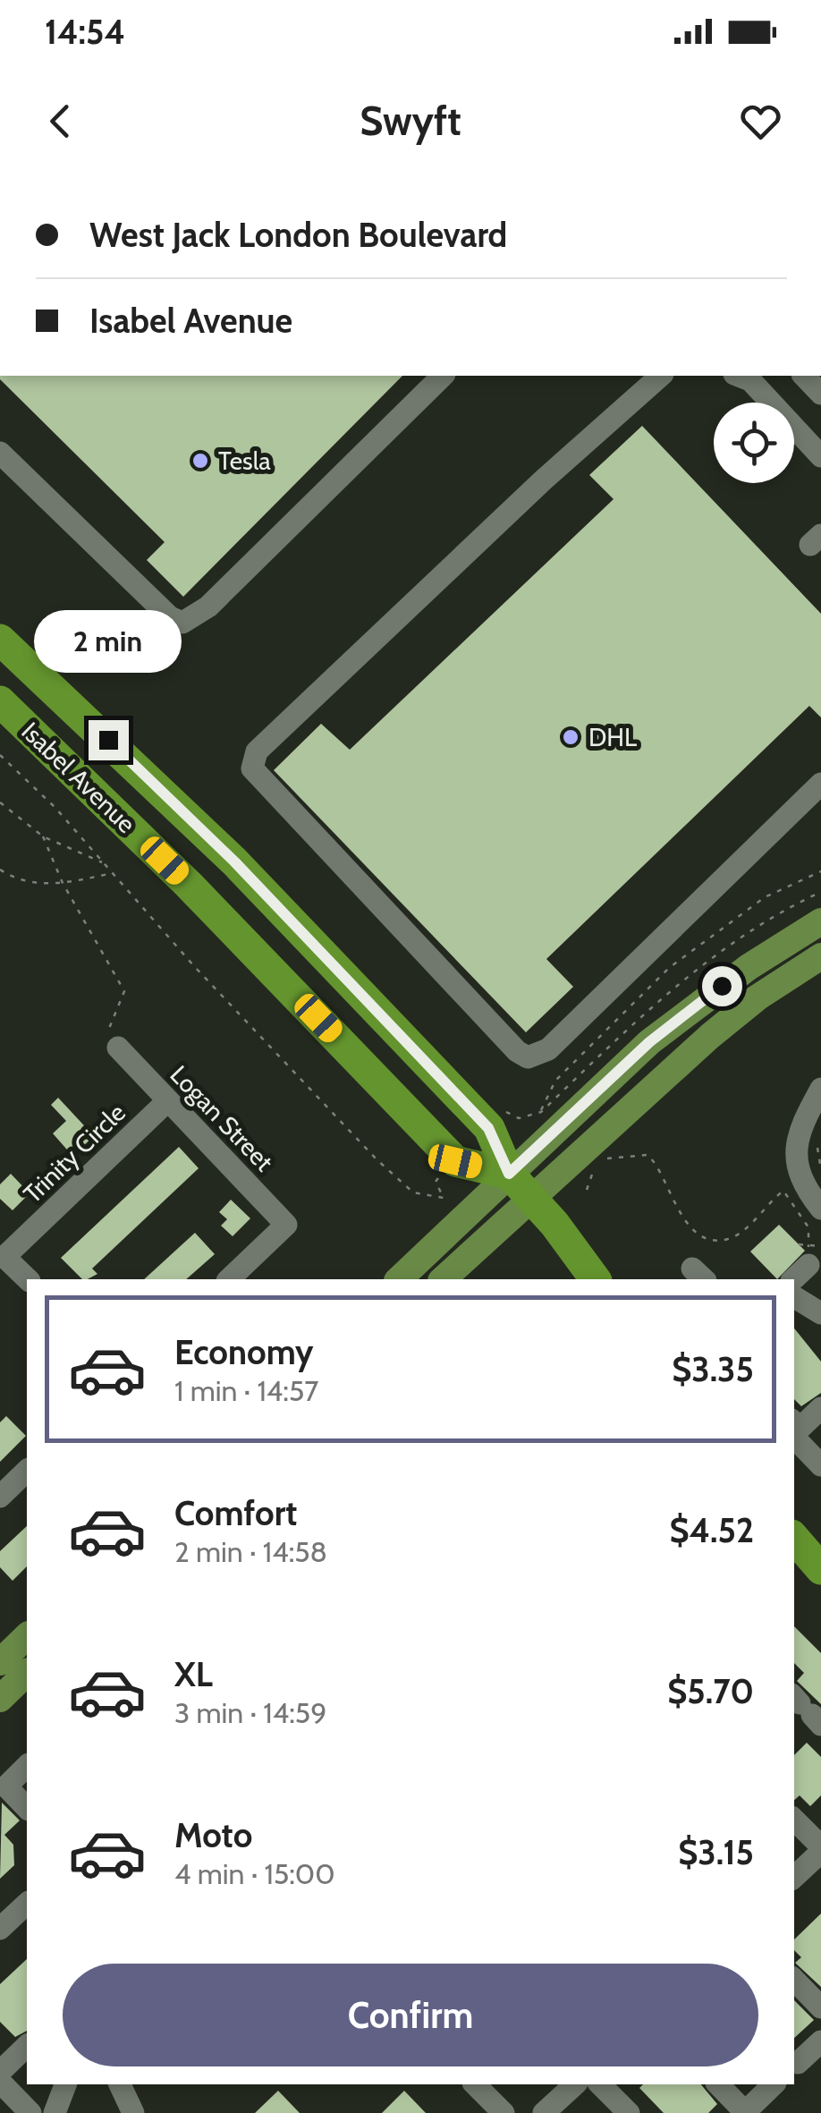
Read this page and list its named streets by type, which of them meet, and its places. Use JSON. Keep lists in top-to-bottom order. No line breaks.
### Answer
{"streets":{"highway":["Isabel Avenue"],"street":["Logan Street","Trinity Circle"]},"crossings":[["Logan Street","Trinity Circle"]],"places":["Tesla","DHL"],"page":{"status":"14:54","header":"Swyft","banner":["West Jack London Boulevard","Isabel Avenue"],"bubble":"2 min","list":[{"name":"Economy","note":"1 min · 14:57","value":"$3.35"},{"name":"Comfort","note":"2 min · 14:58","value":"$4.52"},{"name":"XL","note":"3 min · 14:59","value":"$5.70"},{"name":"Moto","note":"4 min · 15:00","value":"$3.15"}],"buttons":"Confirm"}}
